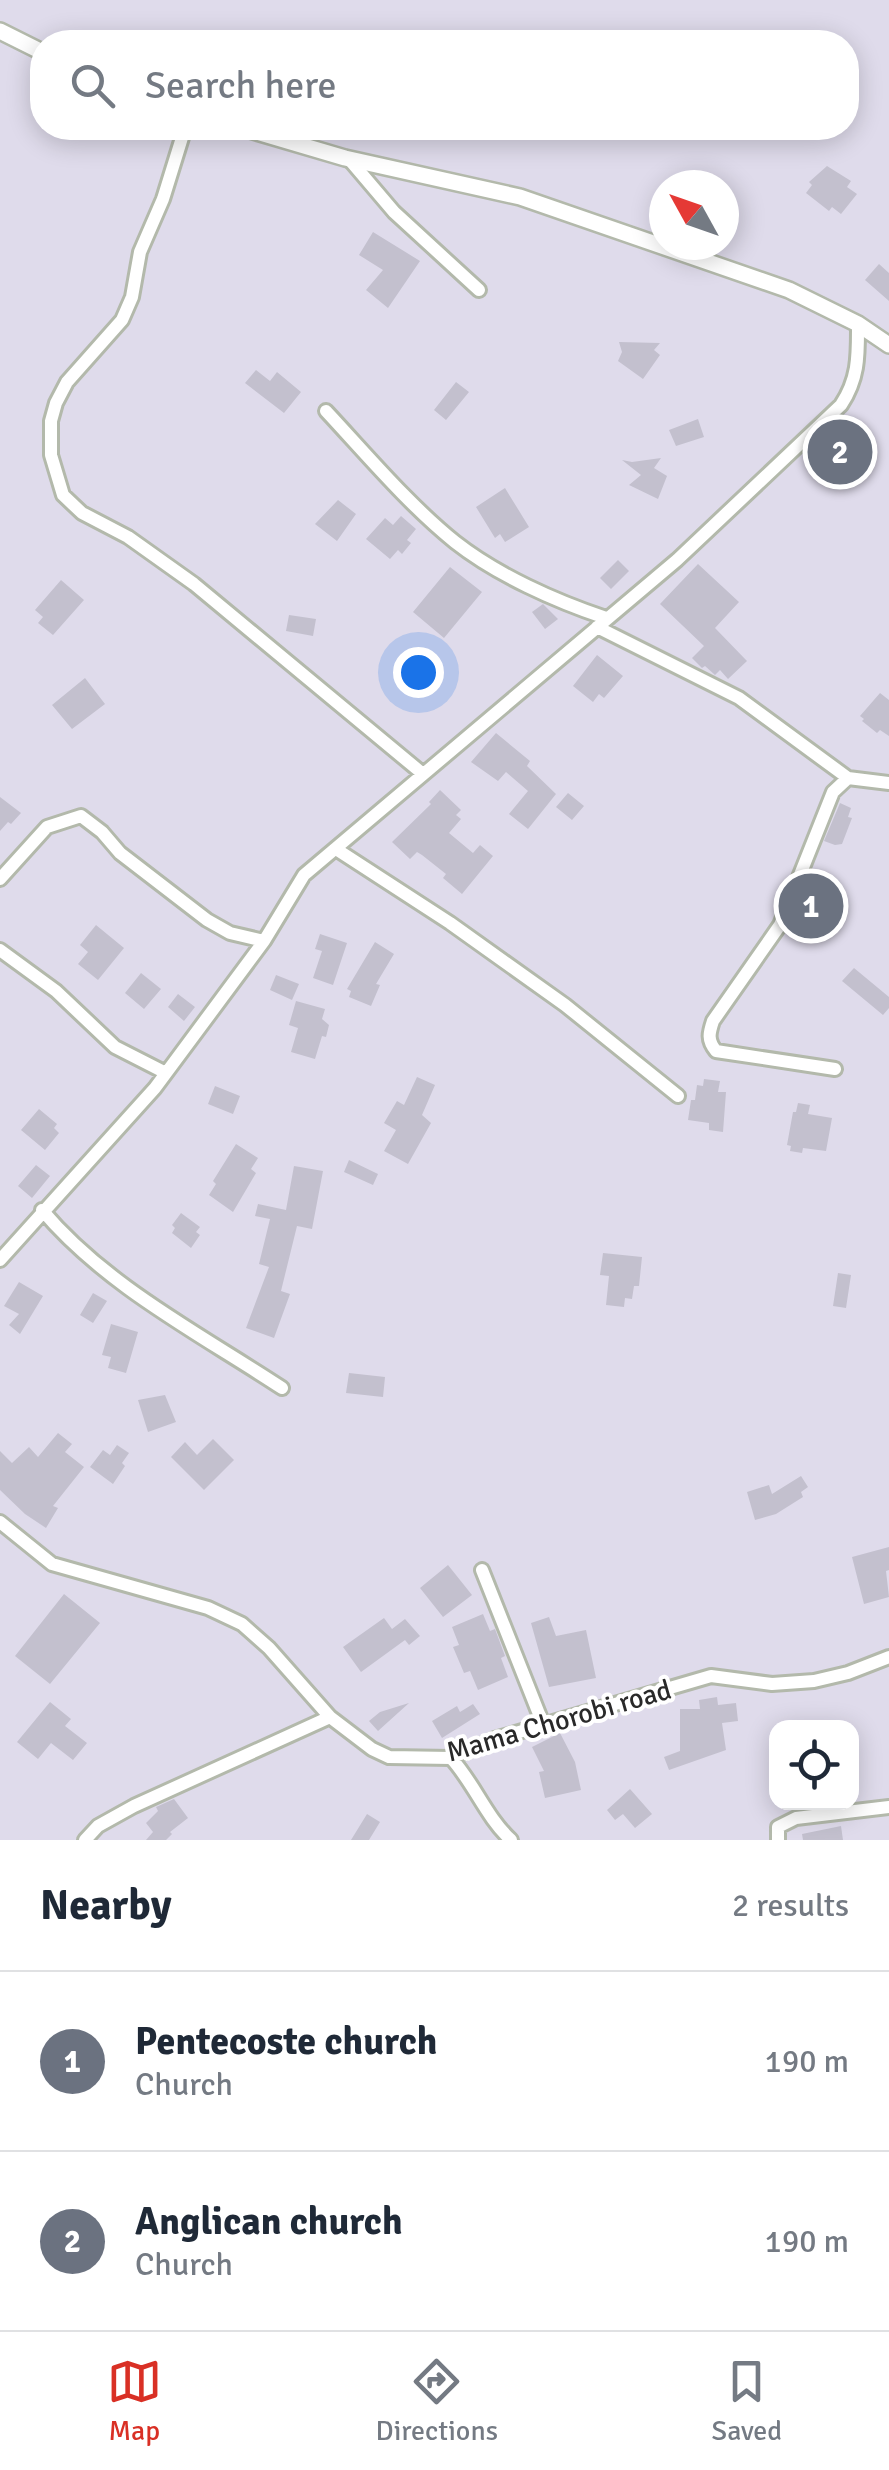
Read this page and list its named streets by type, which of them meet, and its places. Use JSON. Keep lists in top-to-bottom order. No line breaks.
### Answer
{"streets":{"street":["Mama Chorobi road"]},"north":"top left","page":{"search":"Search here","pins":["2","1"],"heading":["Nearby","2 results"],"list":[{"mark":"1","name":"Pentecoste church","note":"Church","value":"190 m"},{"mark":"2","name":"Anglican church","note":"Church","value":"190 m"}],"nav":["Map","Directions","Saved"]}}
